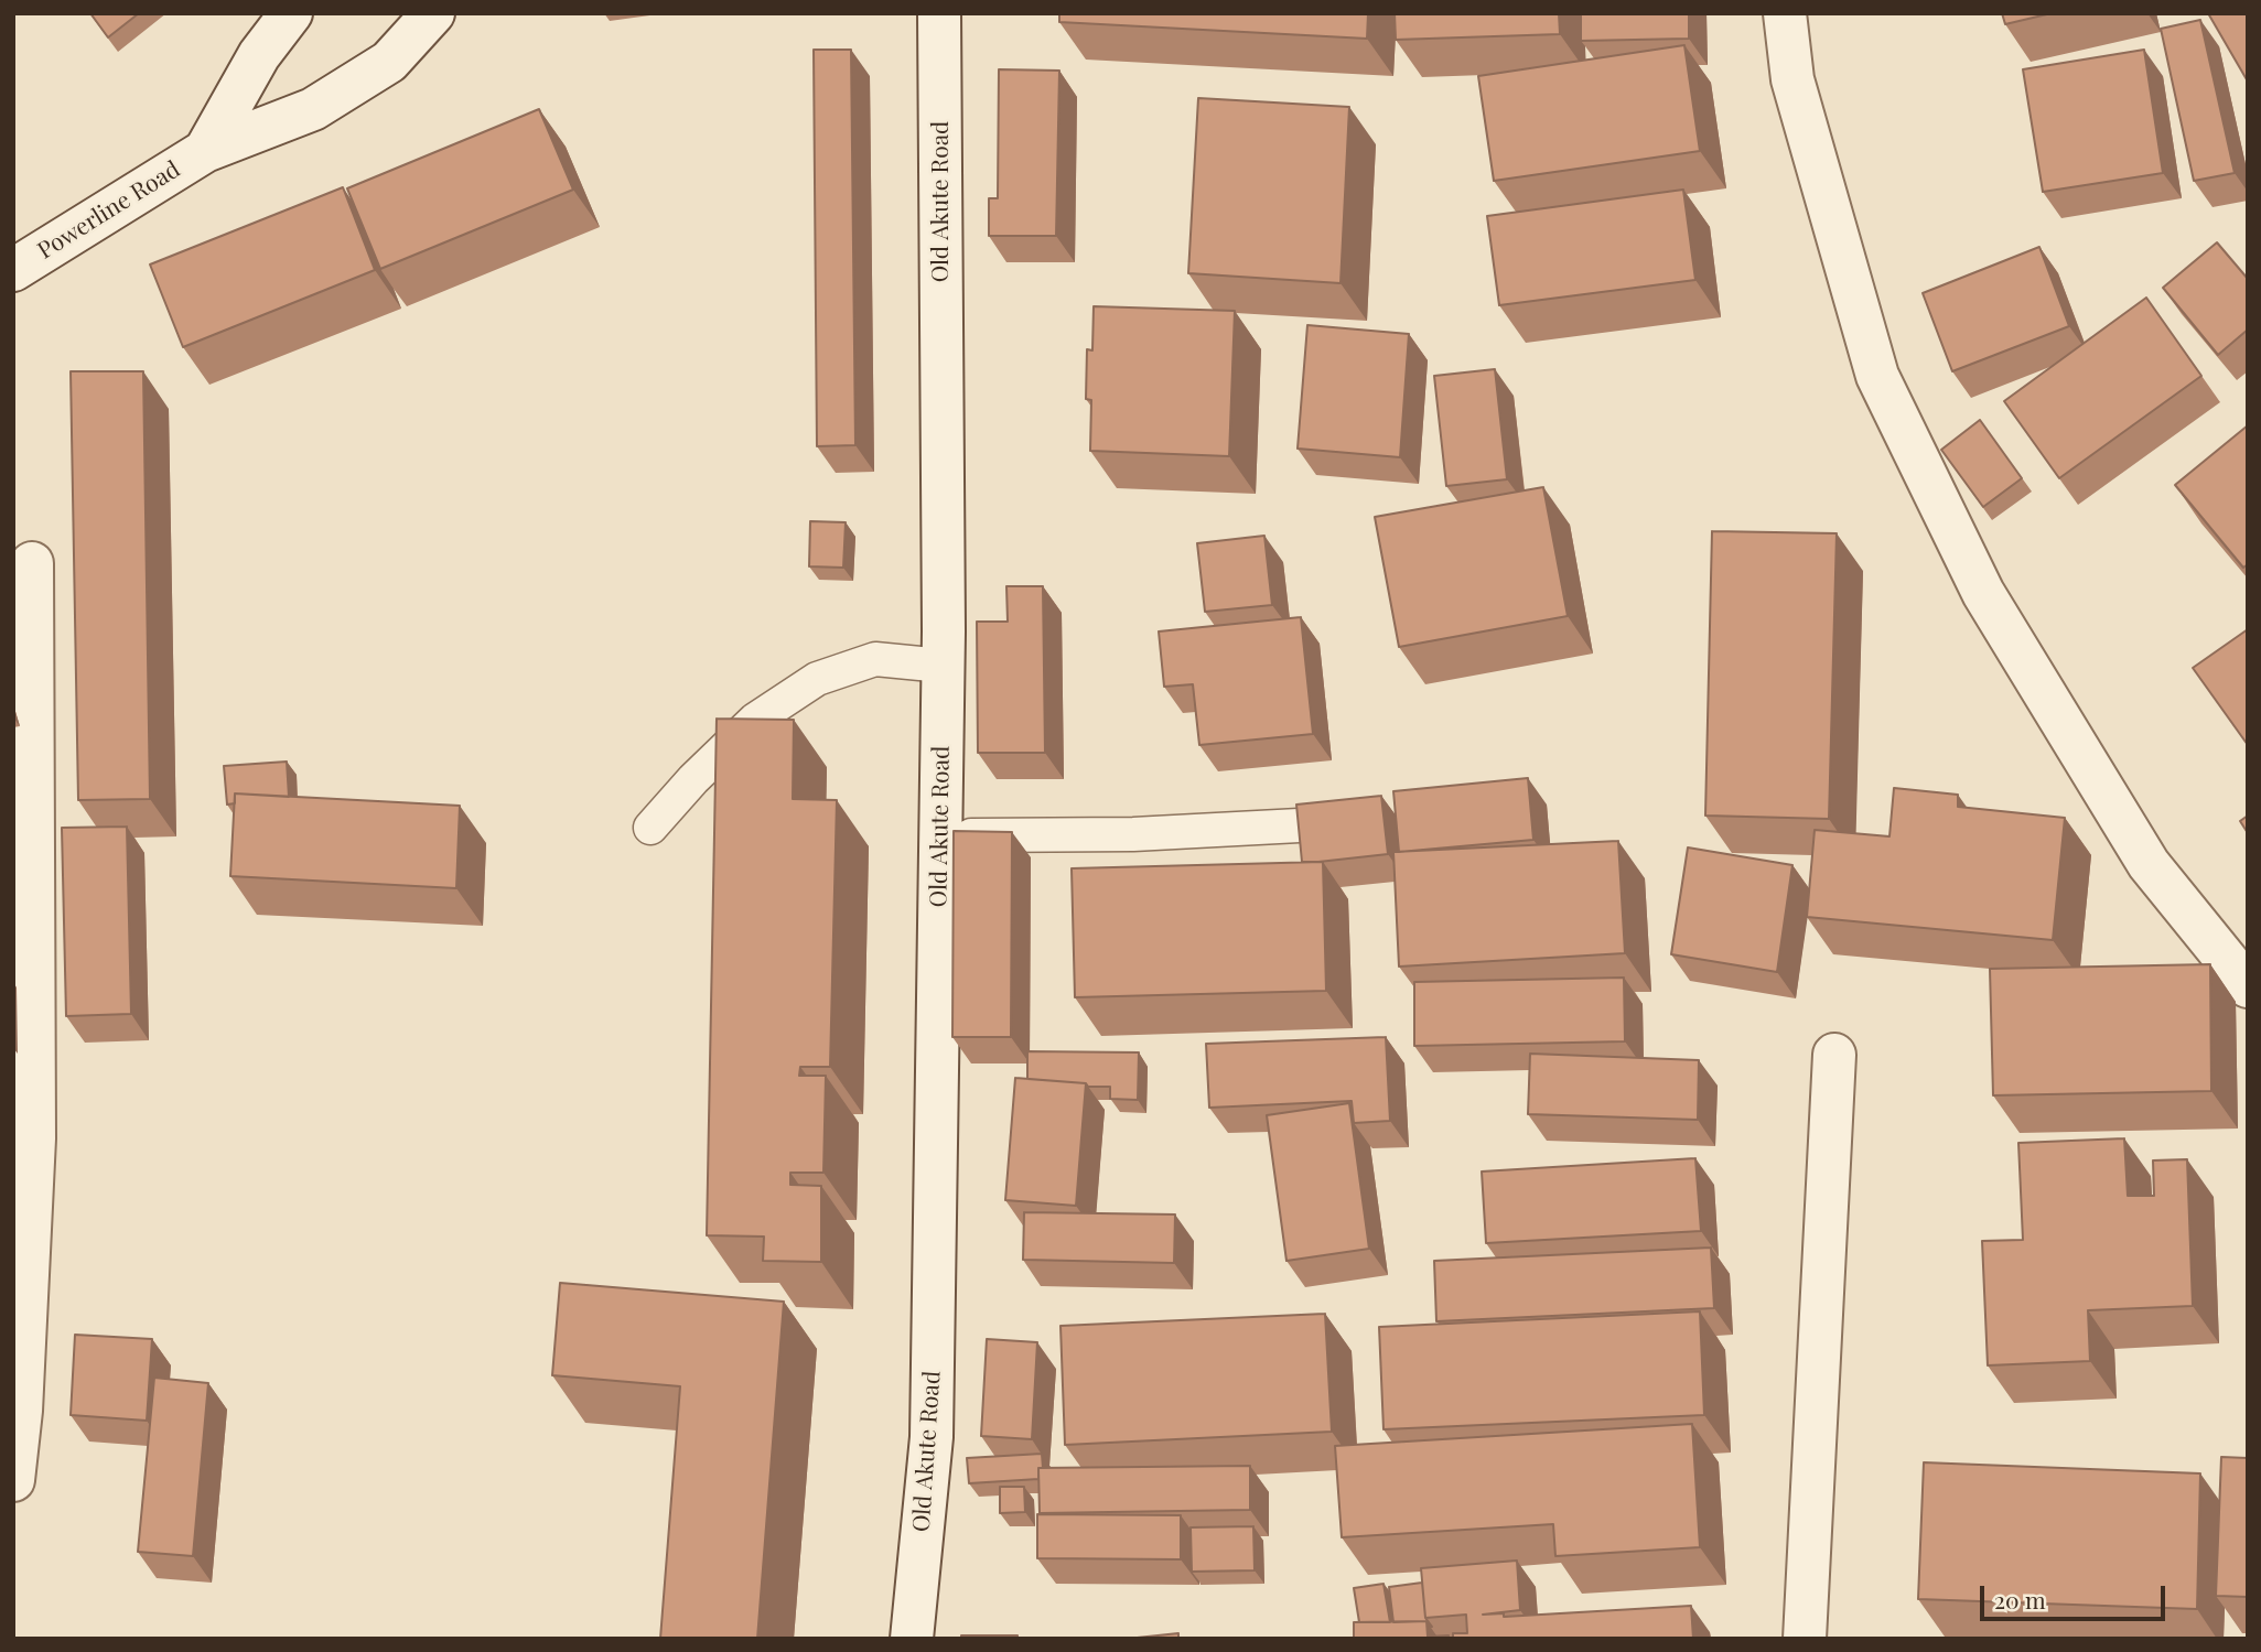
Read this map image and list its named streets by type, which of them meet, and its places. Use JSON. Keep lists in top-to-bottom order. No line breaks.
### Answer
{"streets":{"street":["Old Akute Road","Powerline Road"]},"scale_bar":"20 m"}
